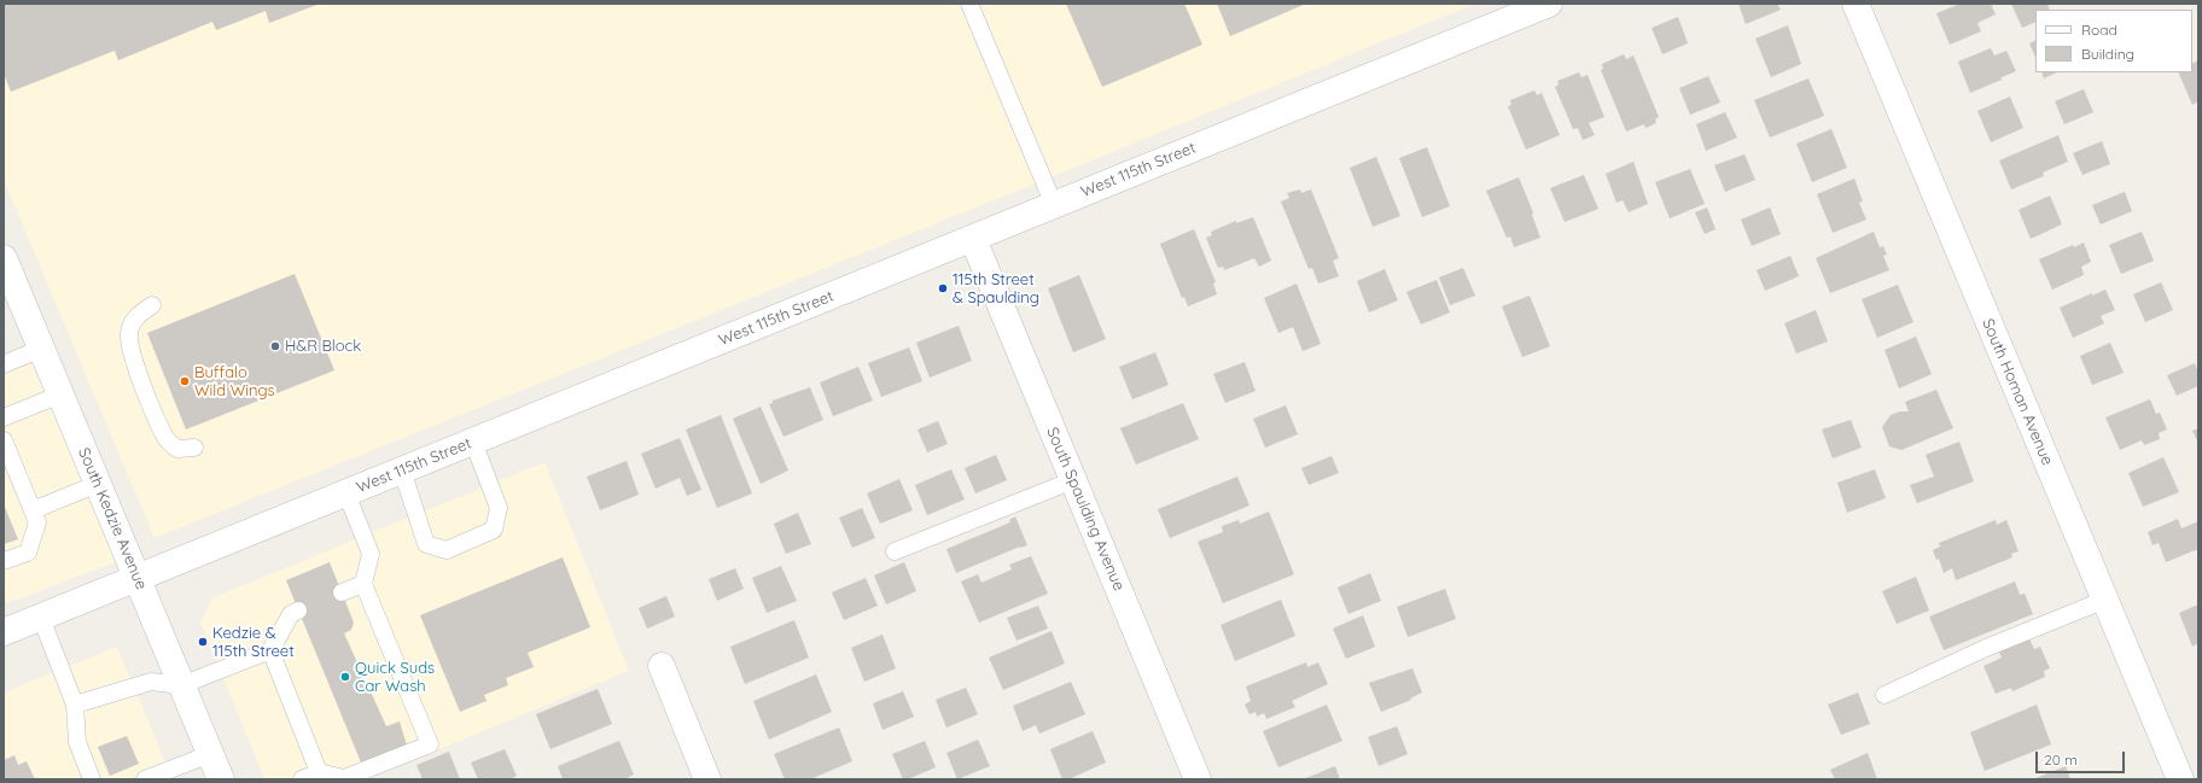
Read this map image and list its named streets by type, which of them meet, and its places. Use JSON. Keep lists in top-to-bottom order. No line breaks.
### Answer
{"streets":{"street":["West 115th Street","South Homan Avenue","South Spaulding Avenue","South Kedzie Avenue"]},"crossings":[["West 115th Street","South Spaulding Avenue"],["West 115th Street","South Kedzie Avenue"]],"places":["115th Street & Spaulding","H&R Block","Buffalo Wild Wings","Kedzie & 115th Street","Quick Suds Car Wash"],"legend":["Road","Building"],"scale_bar":"20 m"}
